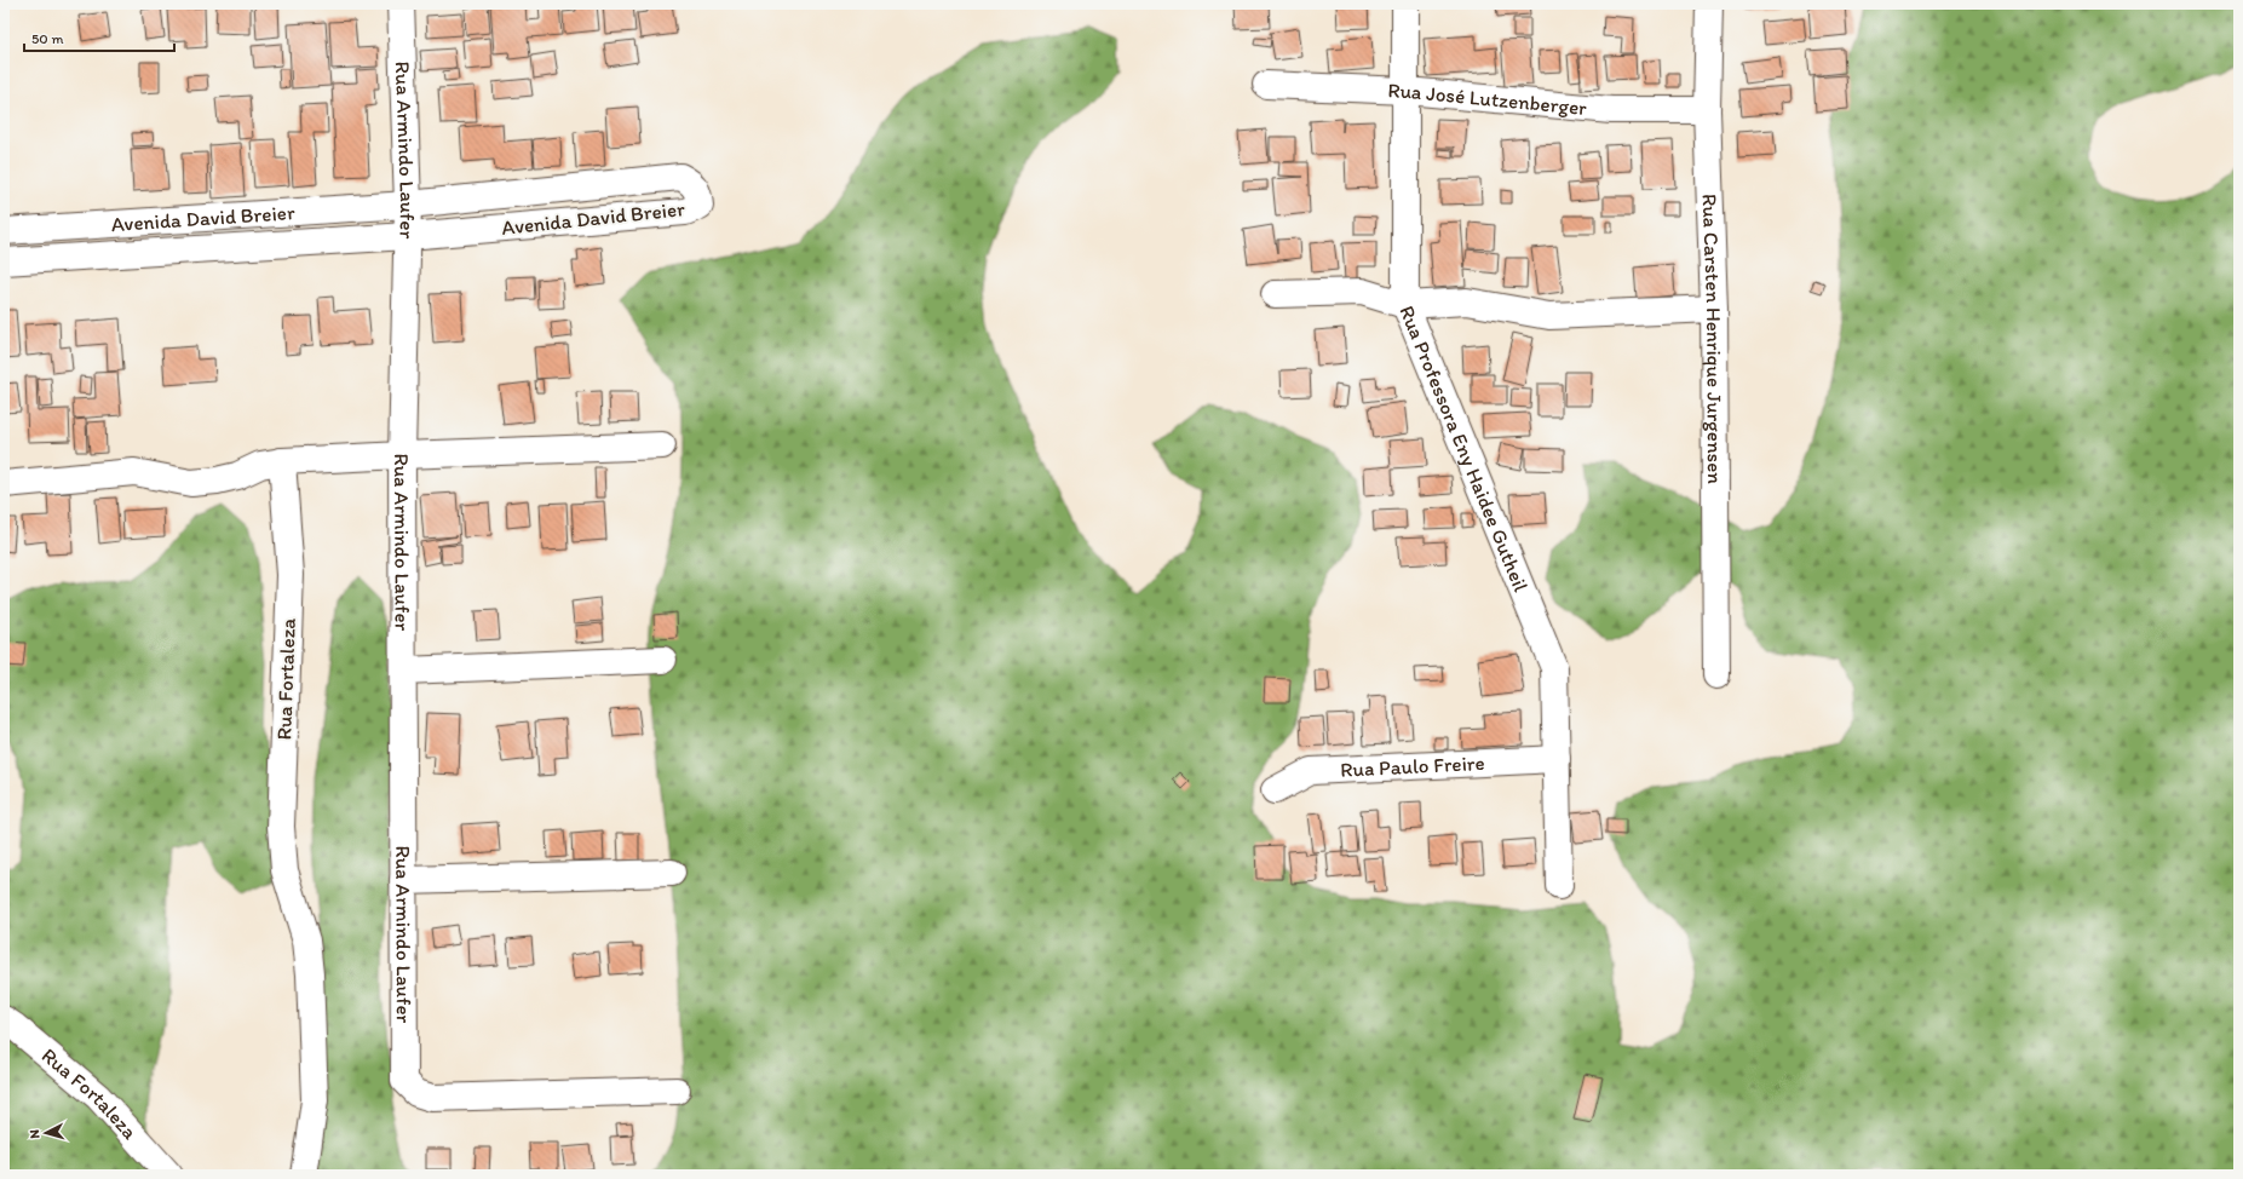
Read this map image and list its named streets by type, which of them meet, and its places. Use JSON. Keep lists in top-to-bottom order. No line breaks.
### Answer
{"streets":{"street":["Rua José Lutzenberger","Rua Armindo Laufer","Avenida David Breier","Rua Carsten Henrique Jurgensen","Rua Professora Eny Haidee Gutheil","Rua Fortaleza","Rua Paulo Freire"]},"crossings":[["Rua José Lutzenberger","Rua Carsten Henrique Jurgensen"],["Rua José Lutzenberger","Rua Professora Eny Haidee Gutheil"],["Rua Armindo Laufer","Avenida David Breier"],["Rua Professora Eny Haidee Gutheil","Rua Paulo Freire"]],"scale_bar":"50 m","north":"left"}
